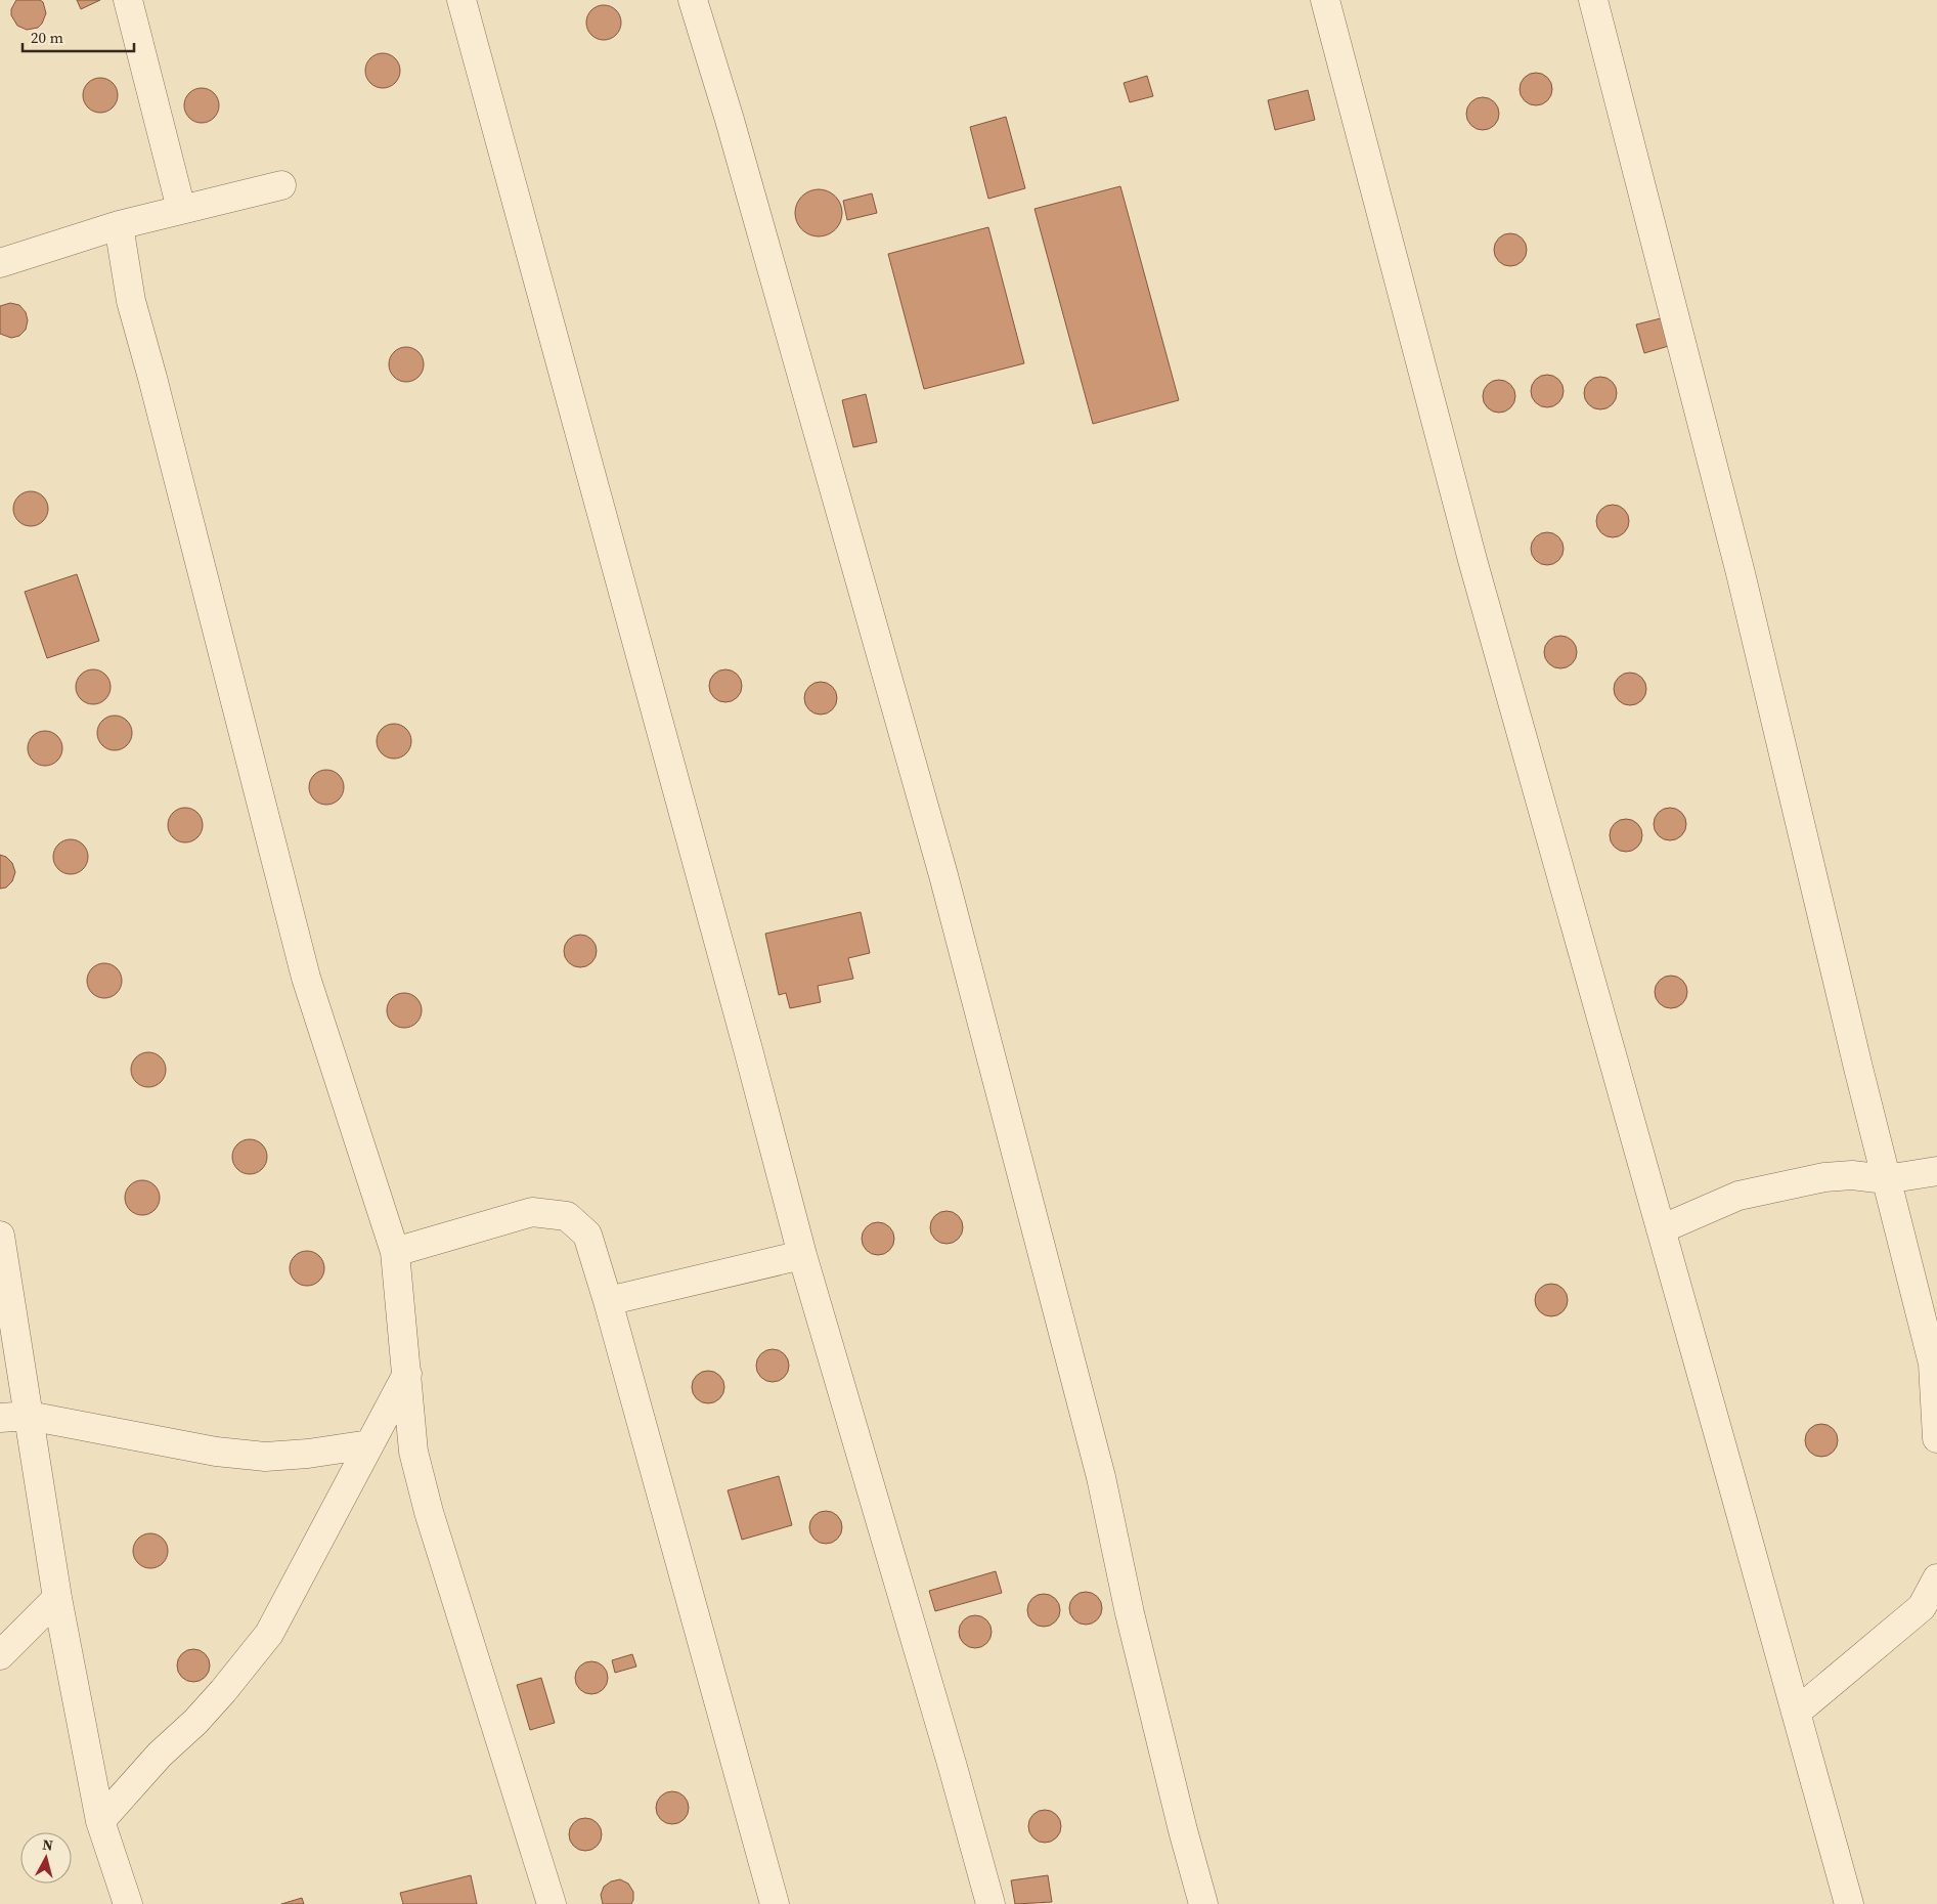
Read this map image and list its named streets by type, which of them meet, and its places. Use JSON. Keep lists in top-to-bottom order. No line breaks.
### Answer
{"scale_bar":"20 m","north":"top"}
